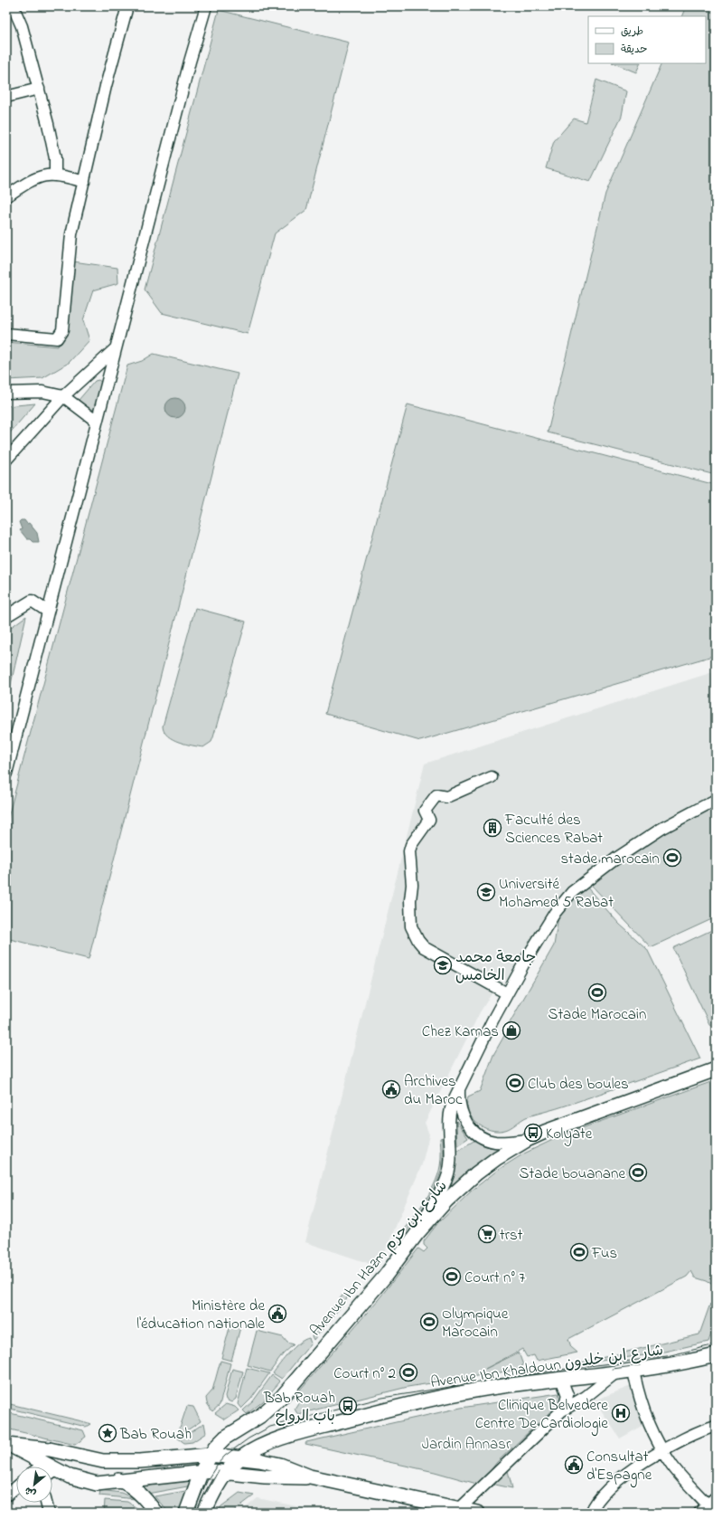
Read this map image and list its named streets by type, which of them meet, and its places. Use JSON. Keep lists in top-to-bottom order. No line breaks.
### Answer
{"streets":{"main road":["Avenue Ibn Hazm شارع ابن حزم","Avenue Ibn Khaldoun شارع ابن خلدون"]},"parks":["Jardin Annasr"],"places":{"building":["Faculté des Sciences Rabat"],"sports":["stade marocain","Stade Marocain","Club des boules","Stade bouanane","Fus","Court n° 7","Olympique Marocain","Court n° 2"],"school or university":["Université Mohamed 5 Rabat","جامعة محمد الخامس"],"shop":["Chez Karnas"],"public building":["Archives du Maroc","Ministère de l'éducation nationale","Consultat d'Espagne"],"bus stop":["Kolyate","Bab Rouah باب الرواح"],"supermarket":["trst"],"hospital":["Clinique Belvedere Centre De Cardiologie"],"place":["Bab Rouah"]},"legend":["طريق","حديقة"],"north":"bottom left"}
